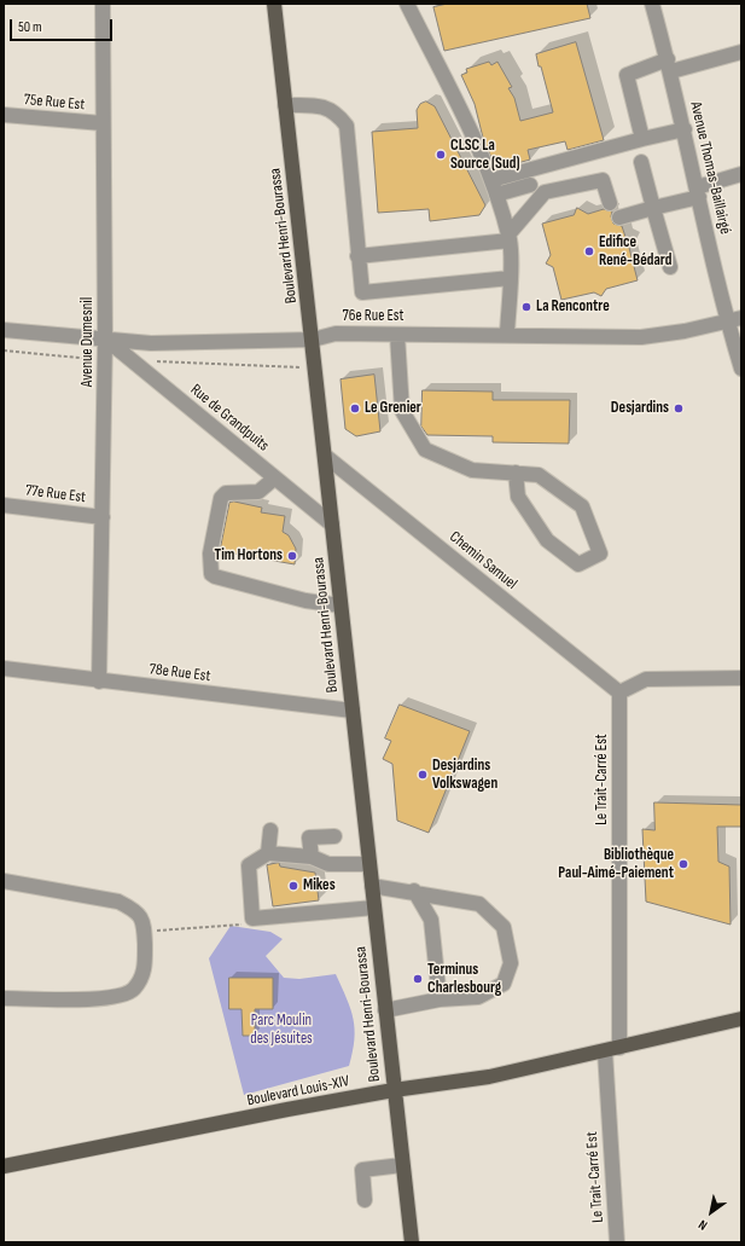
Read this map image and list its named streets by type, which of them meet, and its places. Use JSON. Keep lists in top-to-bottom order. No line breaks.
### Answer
{"streets":{"main road":["Boulevard Henri-Bourassa","Boulevard Louis-XIV"],"street":["75e Rue Est","Avenue Thomas-Baillairgé","76e Rue Est","Avenue Dumesnil","Rue de Grandpuits","77e Rue Est","Chemin Samuel","78e Rue Est","Le Trait-Carré Est"]},"crossings":[["75e Rue Est","Avenue Dumesnil"],["Avenue Thomas-Baillairgé","76e Rue Est"],["Boulevard Henri-Bourassa","76e Rue Est"],["Boulevard Henri-Bourassa","Rue de Grandpuits"],["Boulevard Henri-Bourassa","Chemin Samuel"],["Boulevard Henri-Bourassa","78e Rue Est"],["Boulevard Henri-Bourassa","Boulevard Louis-XIV"],["76e Rue Est","Avenue Dumesnil"],["76e Rue Est","Rue de Grandpuits"],["Avenue Dumesnil","Rue de Grandpuits"],["Avenue Dumesnil","77e Rue Est"],["Avenue Dumesnil","78e Rue Est"],["Chemin Samuel","Le Trait-Carré Est"],["Le Trait-Carré Est","Boulevard Louis-XIV"]],"parks":["Parc Moulin des Jésuites"],"places":["CLSC La Source (Sud)","Edifice René-Bédard","La Rencontre","Le Grenier","Desjardins","Tim Hortons","Desjardins Volkswagen","Bibliothèque Paul-Aimé-Paiement","Mikes","Terminus Charlesbourg"],"scale_bar":"50 m","north":"bottom left"}
